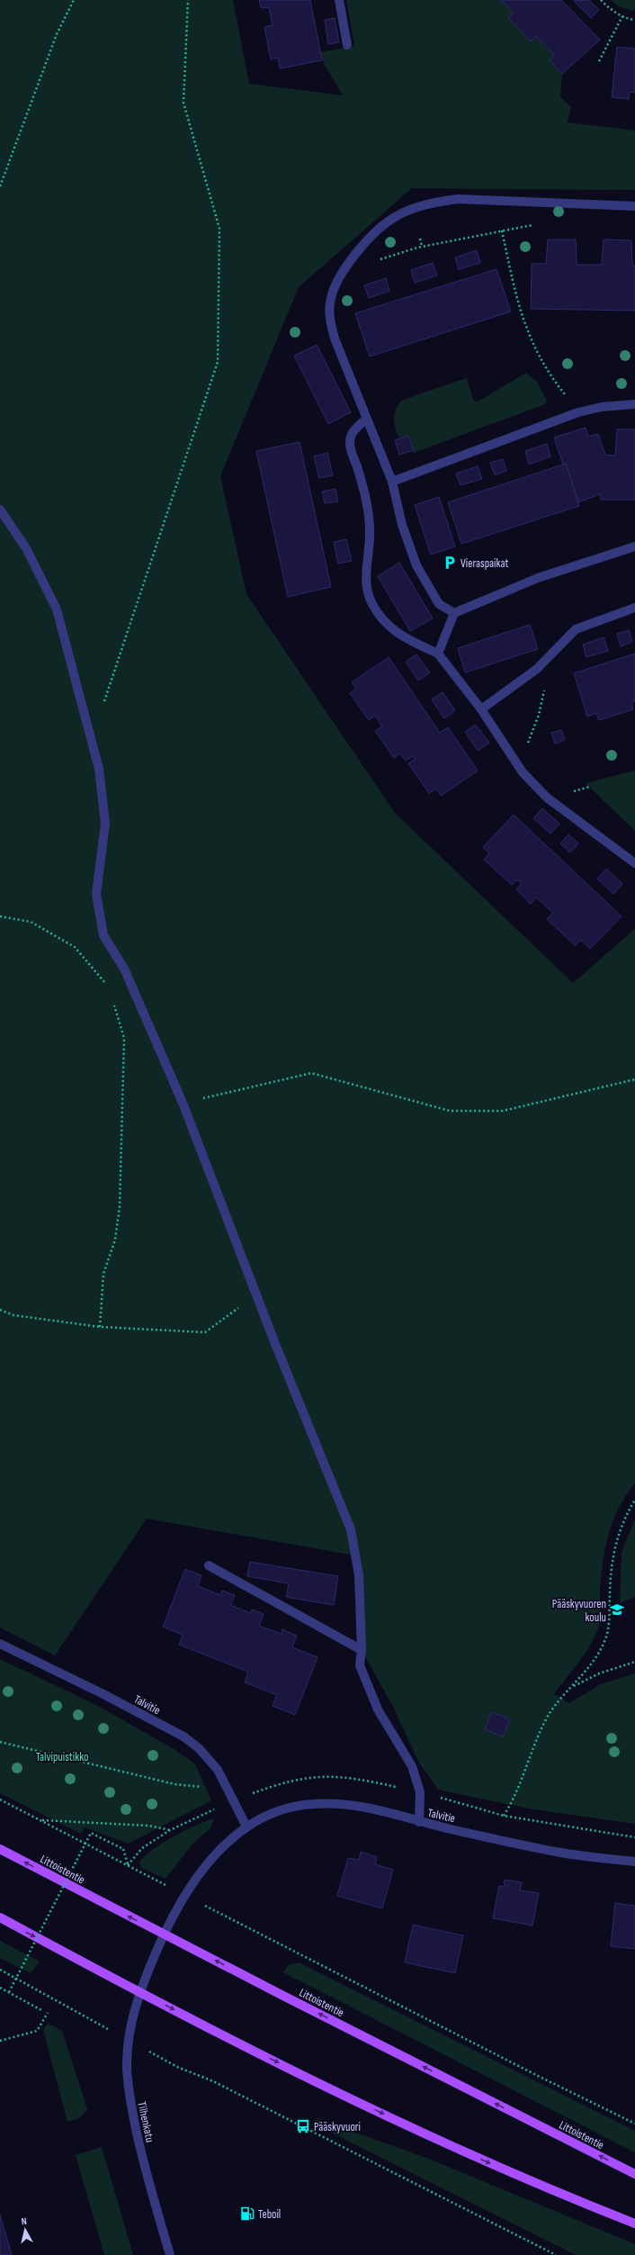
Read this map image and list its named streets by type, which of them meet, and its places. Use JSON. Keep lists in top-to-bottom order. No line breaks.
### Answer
{"streets":{"main road":["Littoistentie"],"street":["Talvitie","Tilhenkatu"]},"crossings":[["Talvitie","Littoistentie"],["Talvitie","Tilhenkatu"]],"parks":["Talvipuistikko"],"places":{"parking":["Vieraspaikat"],"school or university":["Pääskyvuoren koulu"],"bus stop":["Pääskyvuori"],"fuel station":["Teboil"]},"north":"top"}
